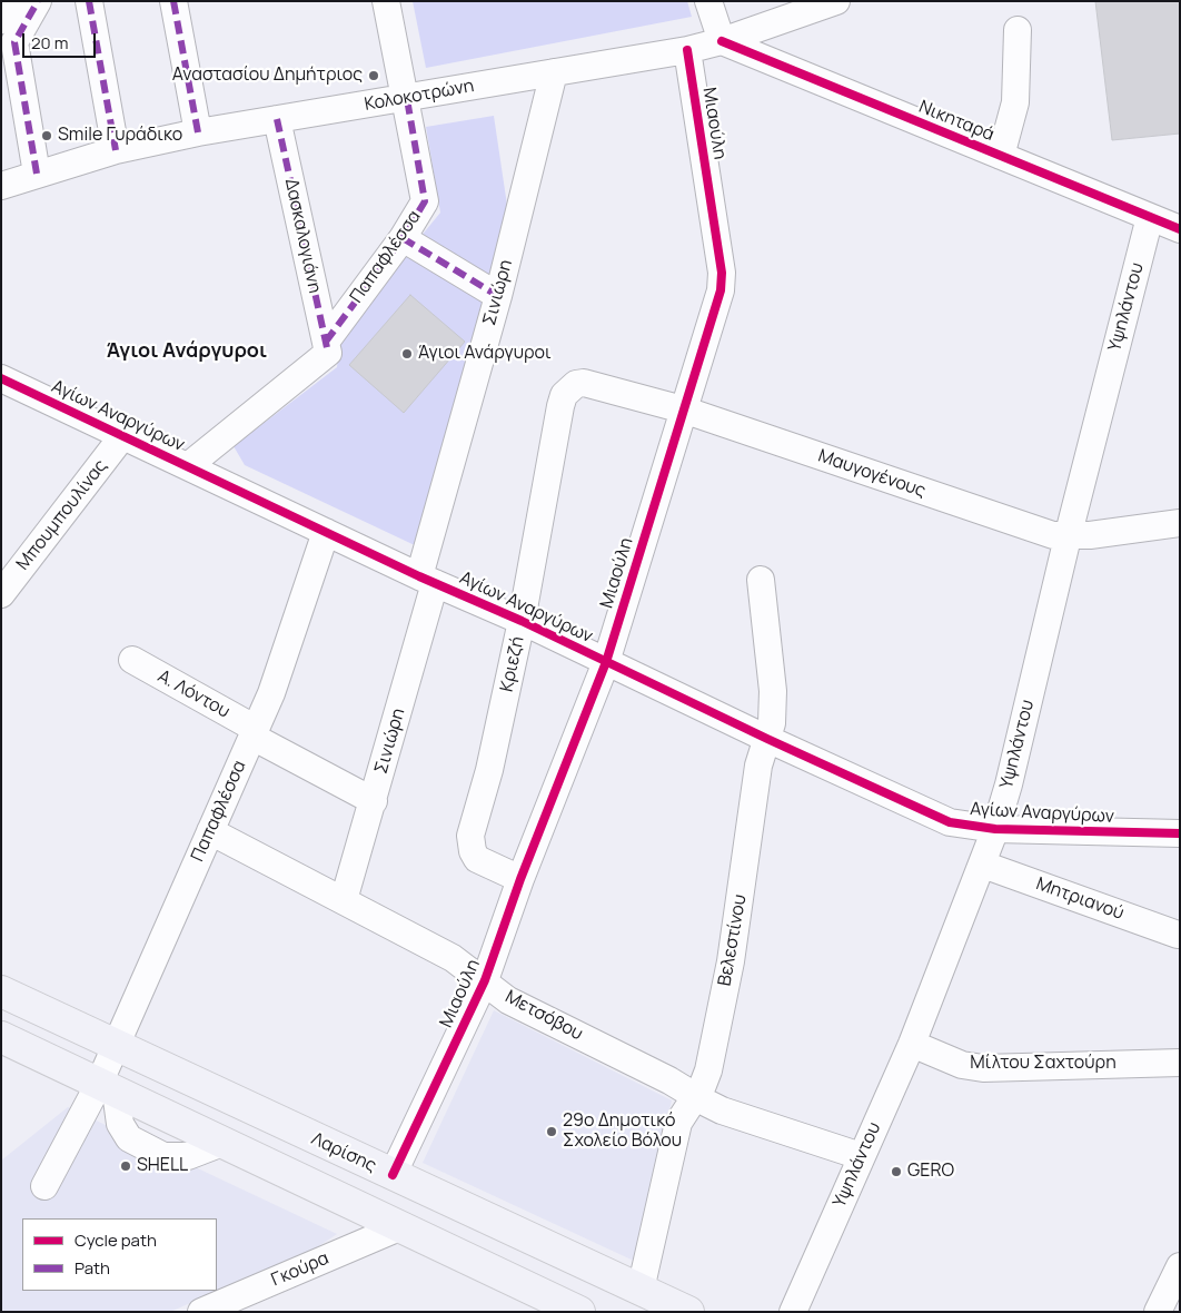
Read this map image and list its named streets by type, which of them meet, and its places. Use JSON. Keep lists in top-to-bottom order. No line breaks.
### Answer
{"streets":{"main road":["Λαρίσης"],"street":["Κολοκοτρώνη","Νικηταρά","Μιαούλη","Δασκαλογιάνη","Παπαφλέσσα","Σινιώρη","Υψηλάντου","Αγίων Αναργύρων","Μαυγογένους","Μπουμπουλίνας","Κριεζή","Α. Λόντου","Μητριανού","Βελεστίνου","Μετσόβου","Μίλτου Σαχτούρη","Γκούρα"]},"crossings":[["Κολοκοτρώνη","Νικηταρά"],["Κολοκοτρώνη","Μιαούλη"],["Κολοκοτρώνη","Δασκαλογιάνη"],["Κολοκοτρώνη","Παπαφλέσσα"],["Κολοκοτρώνη","Σινιώρη"],["Νικηταρά","Υψηλάντου"],["Μιαούλη","Αγίων Αναργύρων"],["Μιαούλη","Μαυγογένους"],["Μιαούλη","Κριεζή"],["Μιαούλη","Μετσόβου"],["Μιαούλη","Λαρίσης"],["Δασκαλογιάνη","Παπαφλέσσα"],["Παπαφλέσσα","Αγίων Αναργύρων"],["Παπαφλέσσα","Α. Λόντου"],["Παπαφλέσσα","Μετσόβου"],["Παπαφλέσσα","Λαρίσης"],["Σινιώρη","Αγίων Αναργύρων"],["Σινιώρη","Α. Λόντου"],["Σινιώρη","Μετσόβου"],["Υψηλάντου","Αγίων Αναργύρων"],["Υψηλάντου","Μαυγογένους"],["Υψηλάντου","Μητριανού"],["Υψηλάντου","Μετσόβου"],["Υψηλάντου","Μίλτου Σαχτούρη"],["Αγίων Αναργύρων","Μπουμπουλίνας"],["Αγίων Αναργύρων","Κριεζή"],["Αγίων Αναργύρων","Βελεστίνου"],["Μαυγογένους","Κριεζή"],["Βελεστίνου","Μετσόβου"],["Βελεστίνου","Λαρίσης"]],"districts":["Άγιοι Ανάργυροι"],"places":["Αναστασίου Δημήτριος","Smile Γυράδικο","Άγιοι Ανάργυροι","29ο Δημοτικό Σχολείο Βόλου","SHELL","GERO"],"legend":["Cycle path","Path"],"scale_bar":"20 m"}
